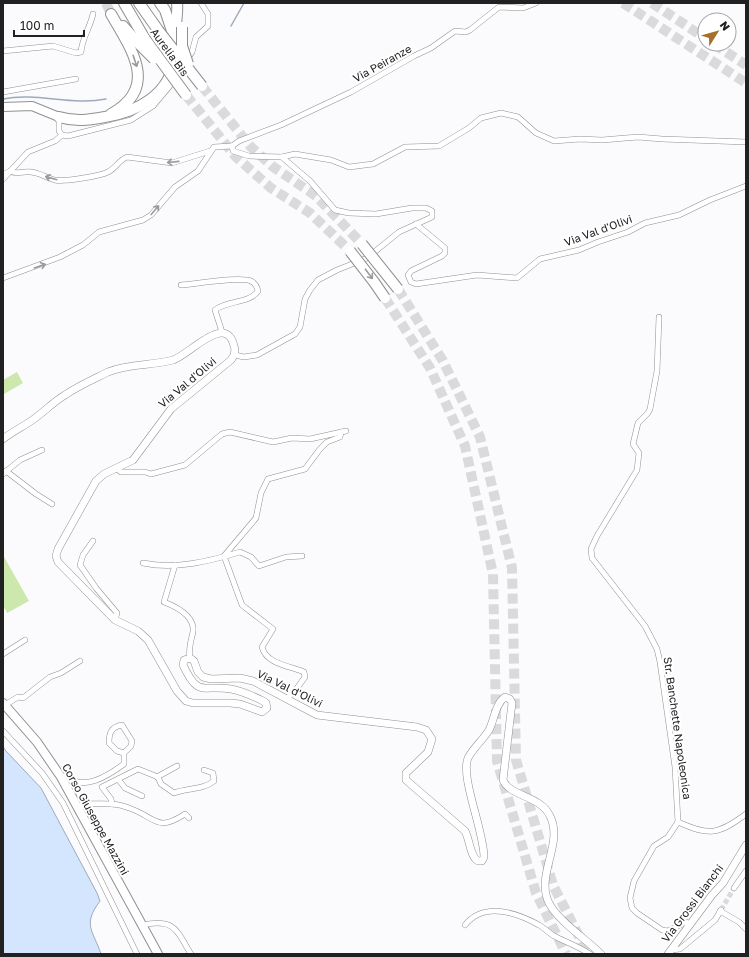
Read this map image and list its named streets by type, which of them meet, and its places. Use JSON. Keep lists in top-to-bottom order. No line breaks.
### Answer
{"streets":{"highway":["Aurelia Bis"],"main road":["Corso Giuseppe Mazzini"],"street":["Via Peiranze","Via Val d'Olivi","Str. Banchette Napoleonica","Via Grossi Bianchi"]},"scale_bar":"100 m","north":"top right"}
